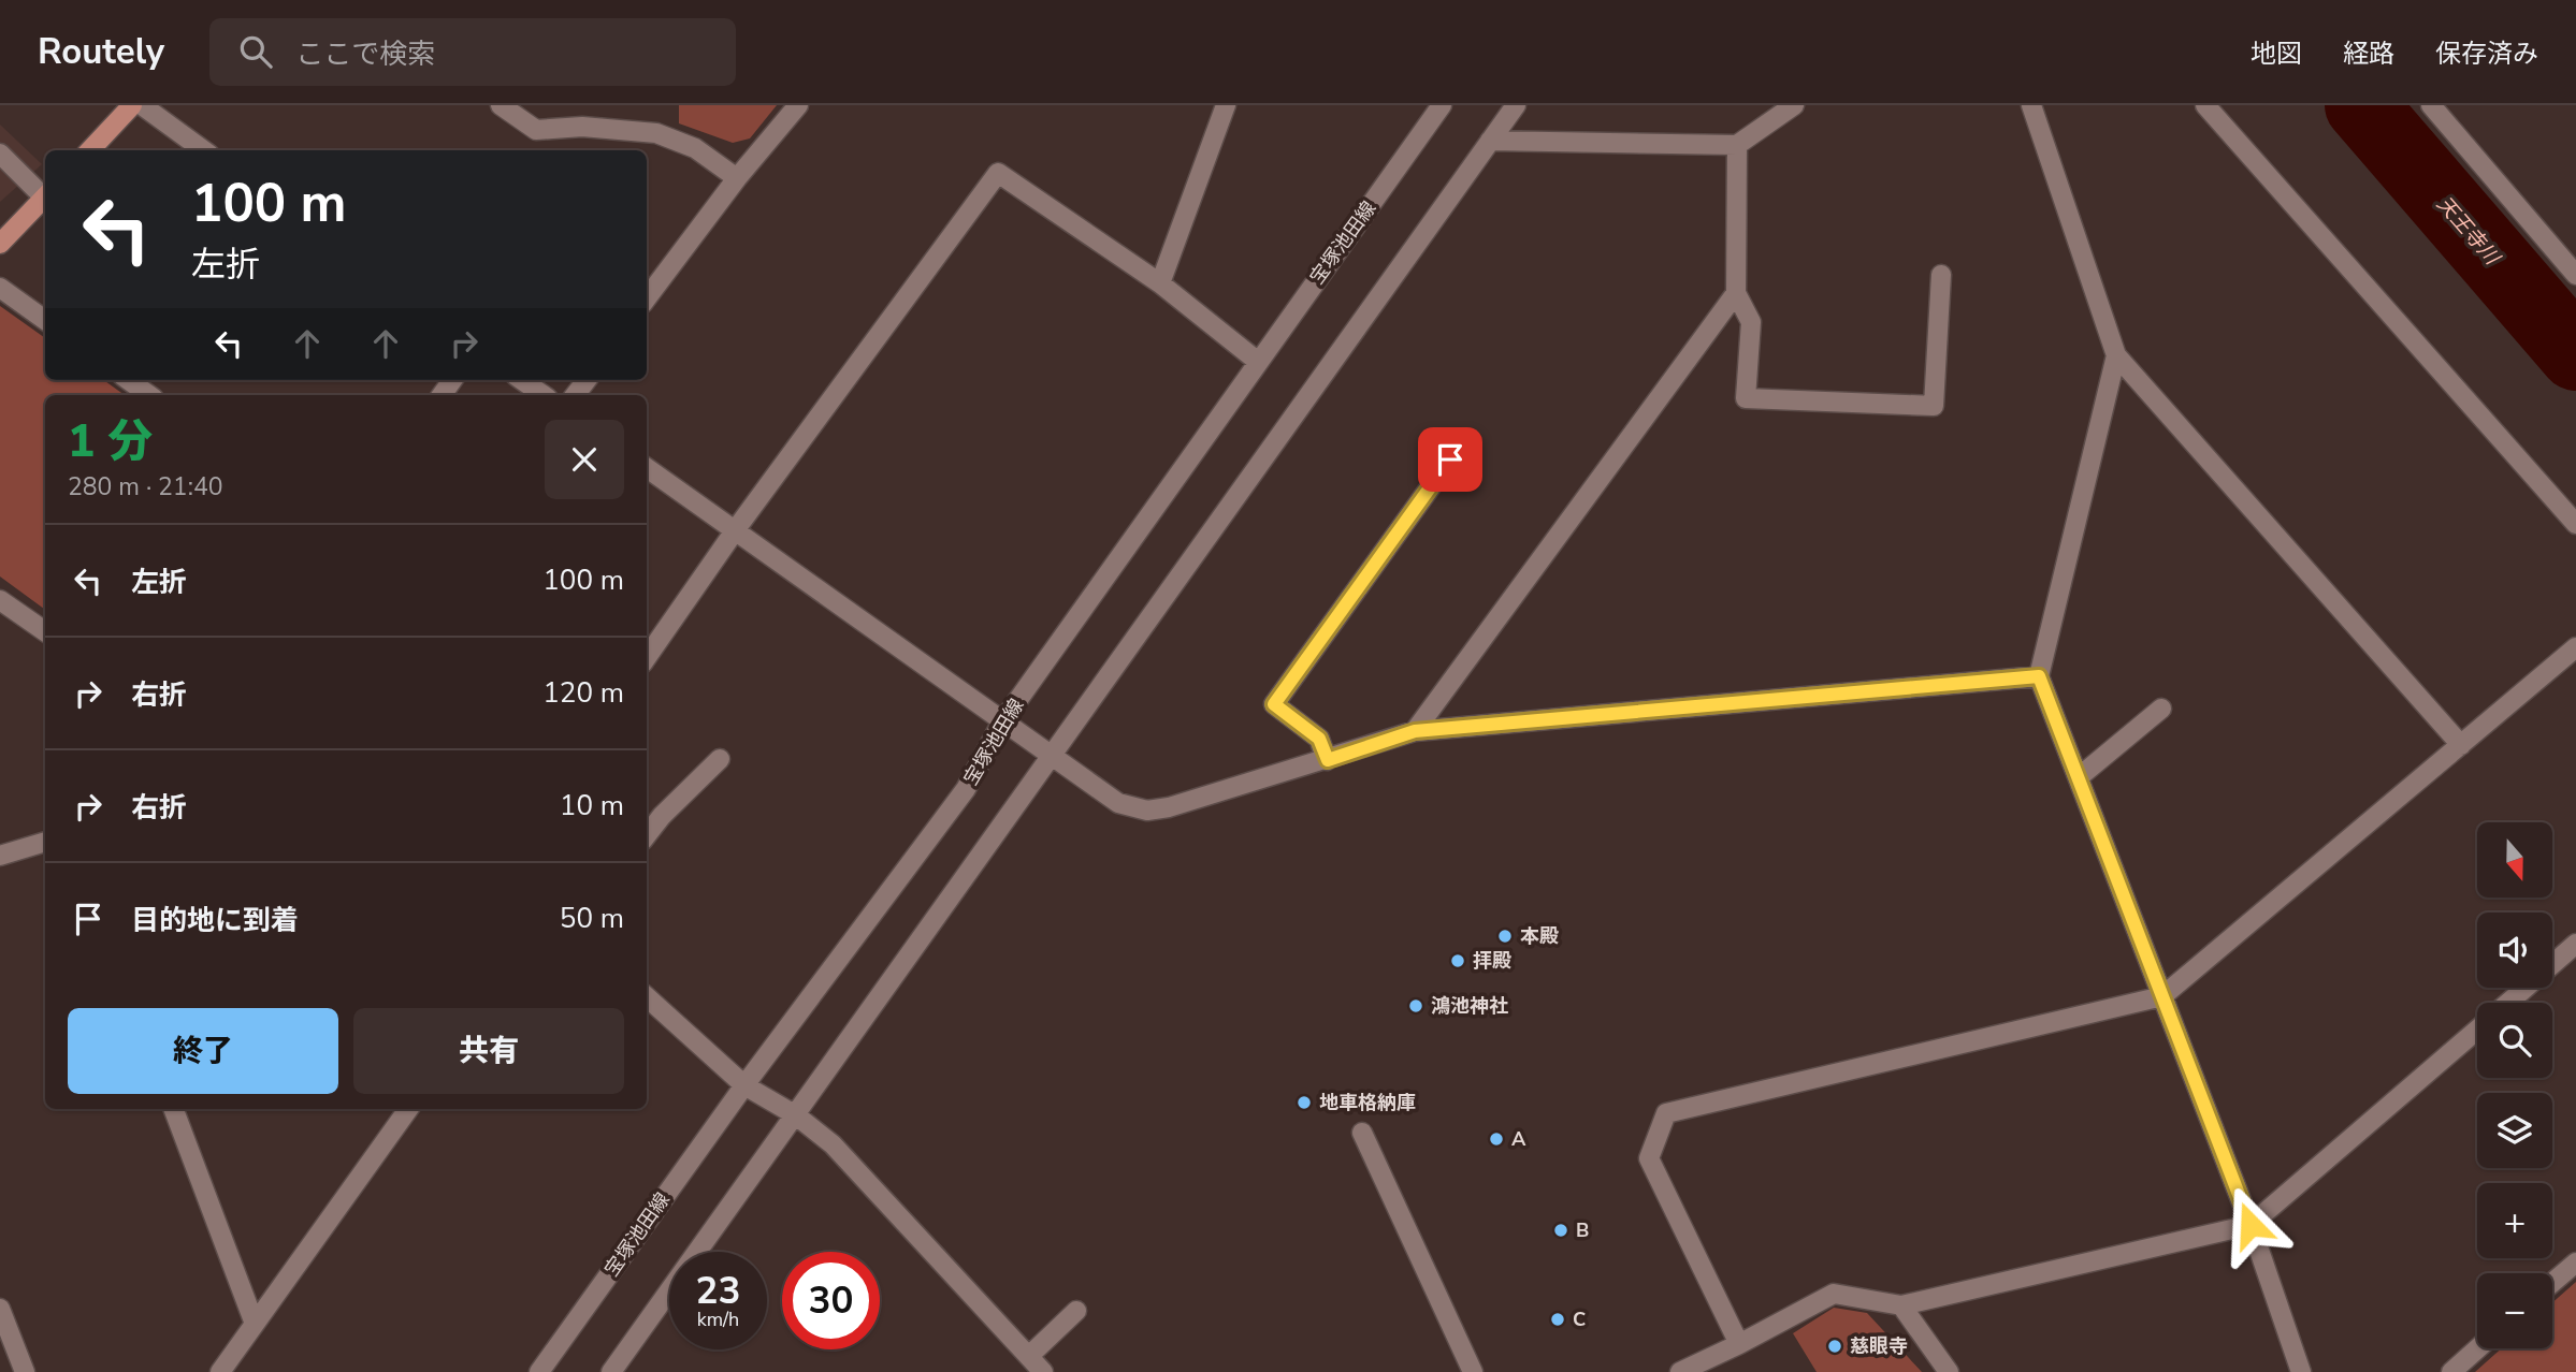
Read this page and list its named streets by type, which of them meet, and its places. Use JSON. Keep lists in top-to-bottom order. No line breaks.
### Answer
{"streets":{"street":["宝塚池田線"]},"water":["天王寺川"],"places":["本殿","拝殿","鴻池神社","地車格納庫","A","B","C","慈眼寺"],"north":"bottom","page":{"header":"Routely","search":"ここで検索","nav":["地図","経路","保存済み"],"turn":["100 m","左折"],"heading":["1 分","280 m · 21:40"],"list":[{"name":"左折","value":"100 m"},{"name":"右折","value":"120 m"},{"name":"右折","value":"10 m"},{"name":"目的地に到着","value":"50 m"}],"map_buttons":["+","−"],"buttons":["終了","共有"],"speed":"23 km/h","limit":"30"}}
